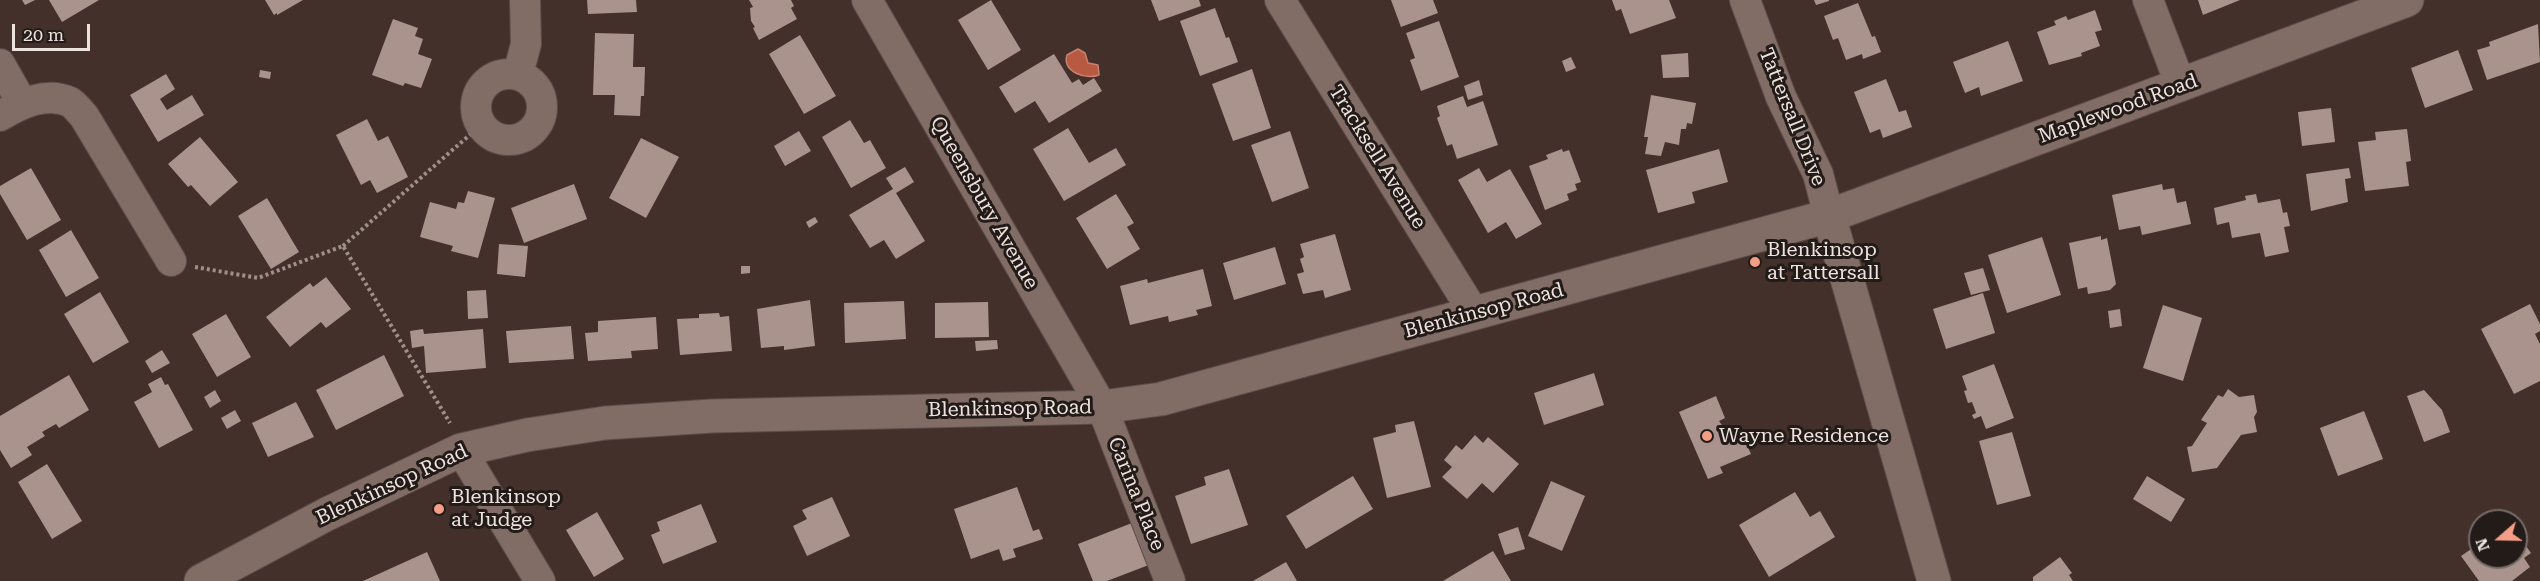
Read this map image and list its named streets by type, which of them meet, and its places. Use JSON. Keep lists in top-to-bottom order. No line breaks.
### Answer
{"streets":{"street":["Maplewood Road","Tattersall Drive","Tracksell Avenue","Queensbury Avenue","Blenkinsop Road","Carina Place"]},"crossings":[["Maplewood Road","Tattersall Drive"],["Maplewood Road","Blenkinsop Road"],["Tattersall Drive","Blenkinsop Road"],["Tracksell Avenue","Blenkinsop Road"],["Queensbury Avenue","Blenkinsop Road"],["Queensbury Avenue","Carina Place"],["Blenkinsop Road","Carina Place"]],"places":["Blenkinsop at Tattersall","Wayne Residence","Blenkinsop at Judge"],"scale_bar":"20 m","north":"left"}
